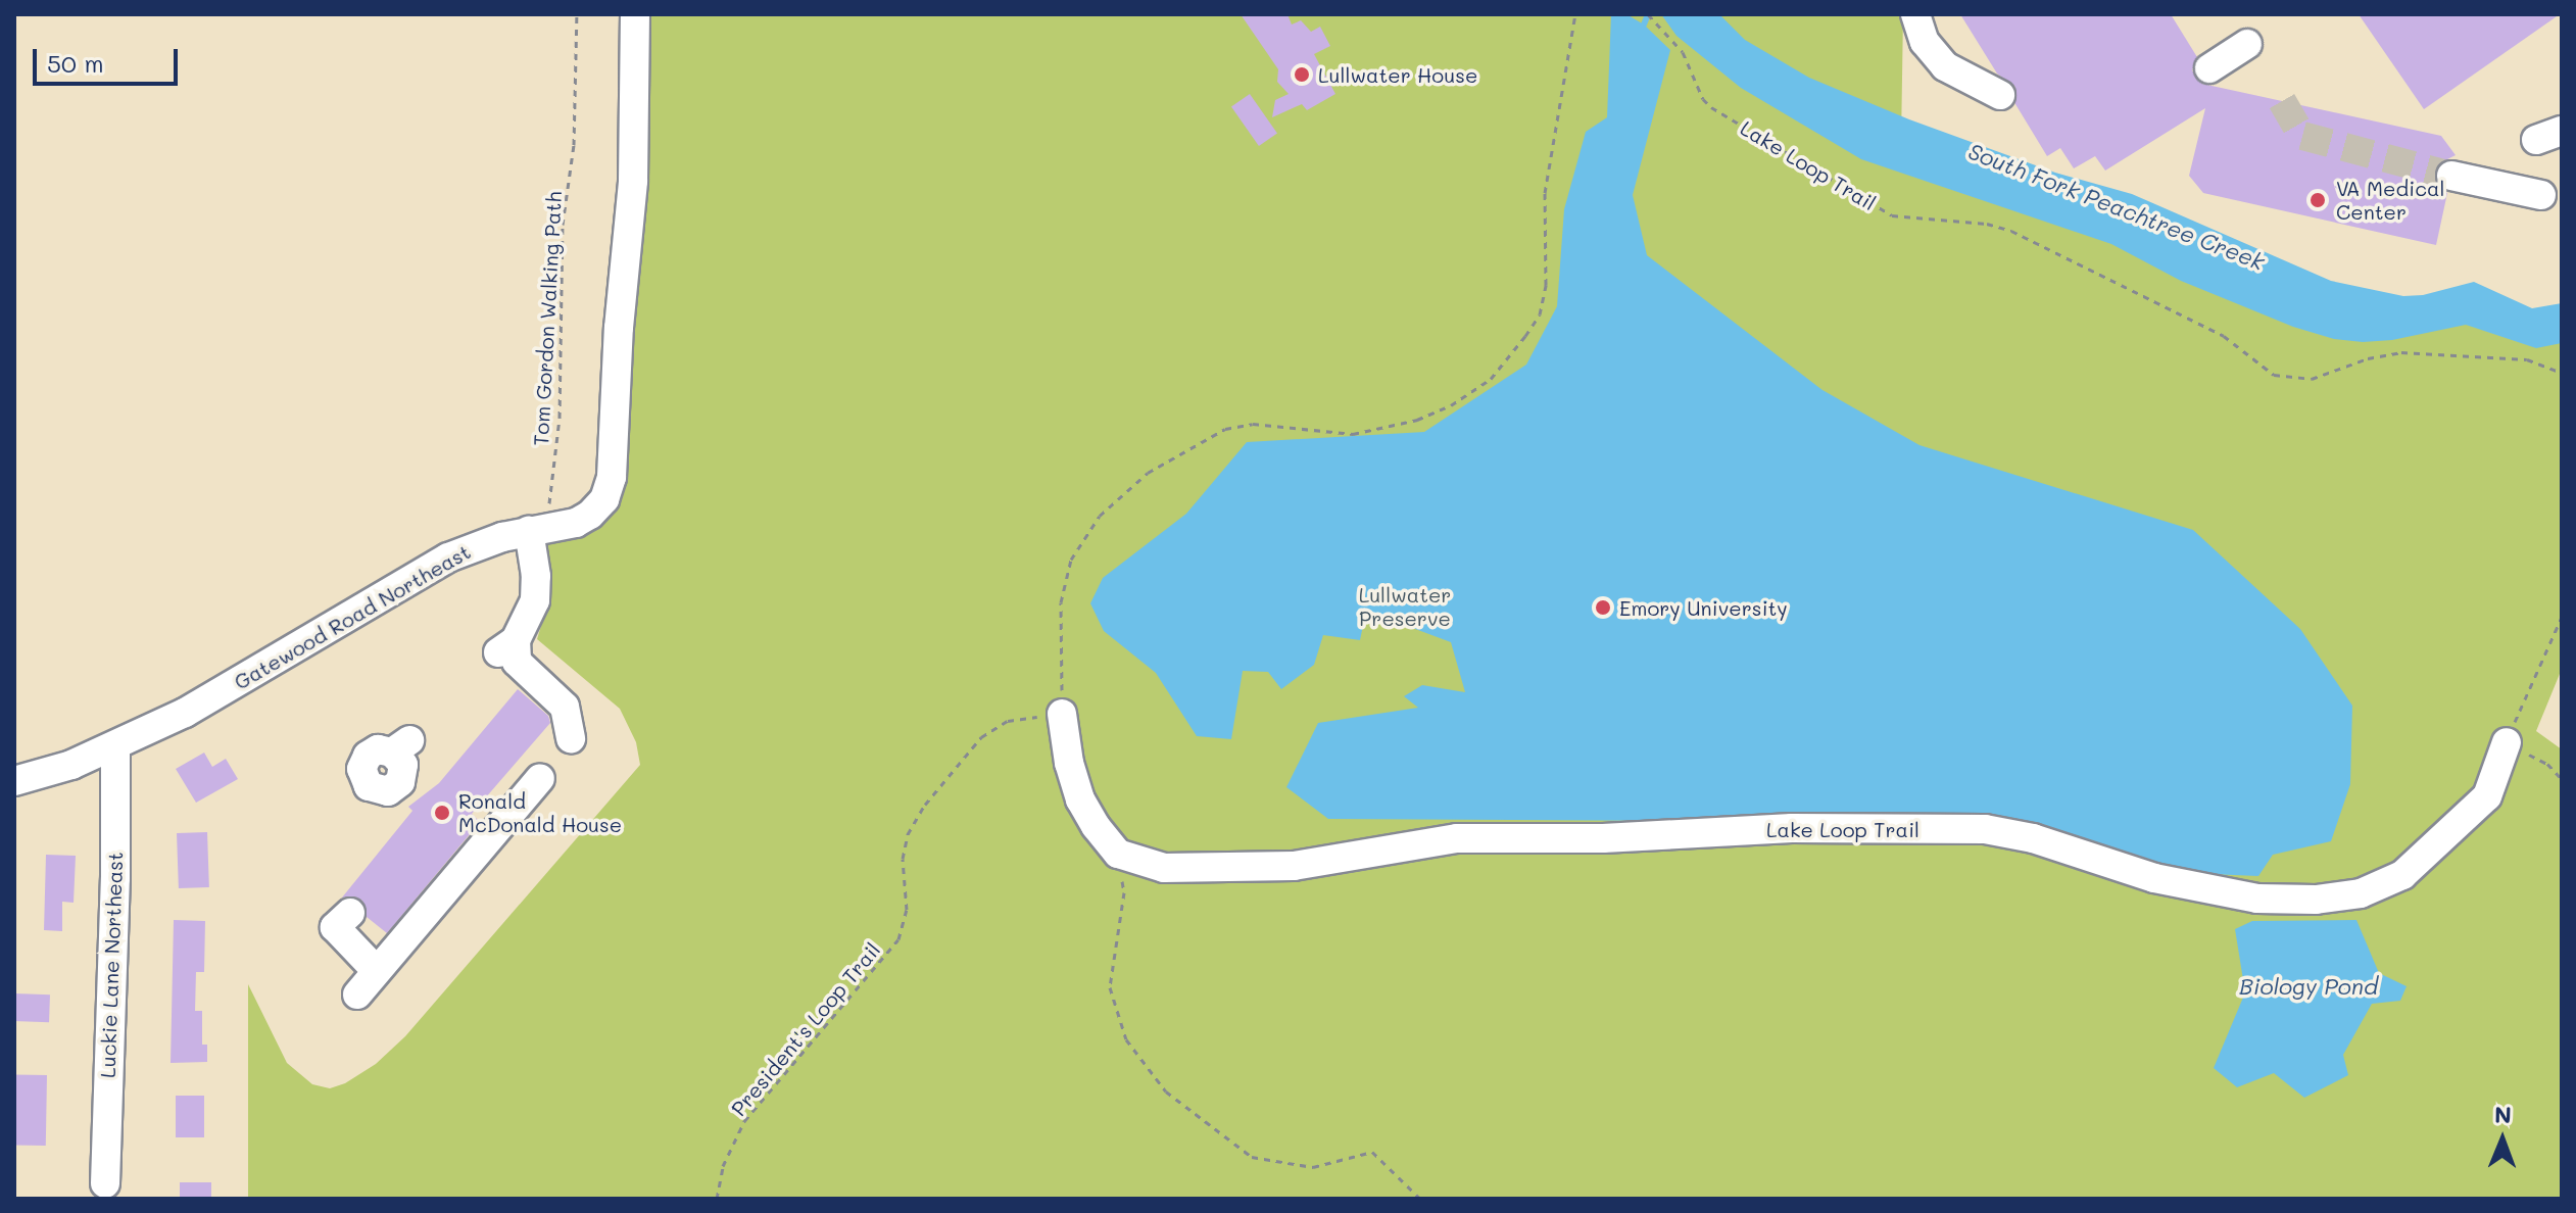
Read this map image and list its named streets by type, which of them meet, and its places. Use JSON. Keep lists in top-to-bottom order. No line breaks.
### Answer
{"streets":{"street":["Lake Loop Trail","Gatewood Road Northeast","Luckie Lane Northeast"],"path":["Tom Gordon Walking Path","President's Loop Trail"]},"crossings":[["Tom Gordon Walking Path","Gatewood Road Northeast"],["Gatewood Road Northeast","Luckie Lane Northeast"]],"water":["South Fork Peachtree Creek","Biology Pond"],"parks":["Lullwater Preserve"],"places":["Lullwater House","VA Medical Center","Emory University","Ronald McDonald House"],"scale_bar":"50 m","north":"top"}
